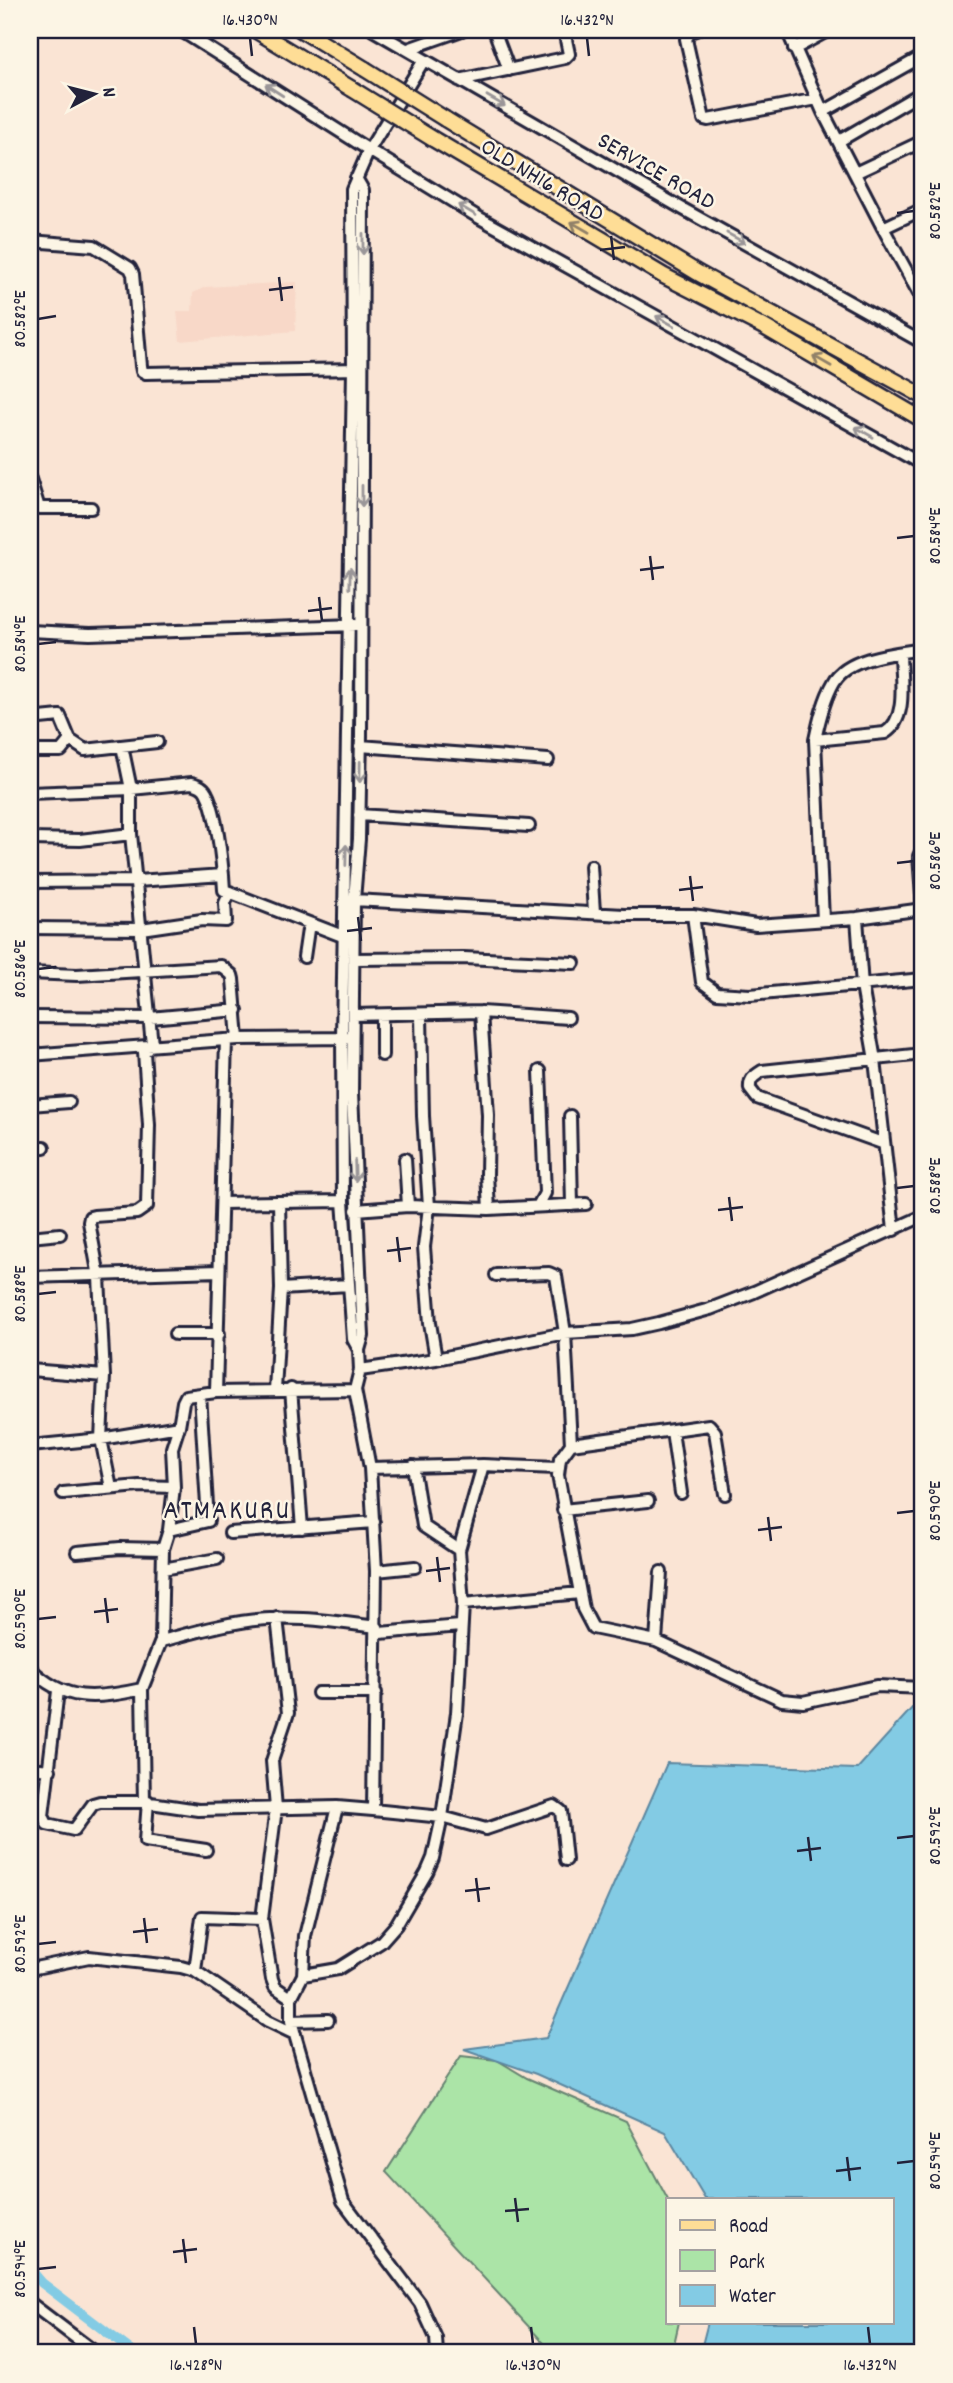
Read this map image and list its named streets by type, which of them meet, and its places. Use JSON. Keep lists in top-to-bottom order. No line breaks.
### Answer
{"streets":{"main road":["OLD NH16 ROAD"],"street":["SERVICE ROAD"]},"one_way":["SERVICE ROAD"],"districts":["ATMAKURU"],"legend":["Road","Park","Water"],"north":"right","coordinates":["16.430°N","16.432°N","80.582°E","80.584°E","80.586°E","80.588°E","80.590°E","80.592°E","80.594°E","16.428°N"]}
